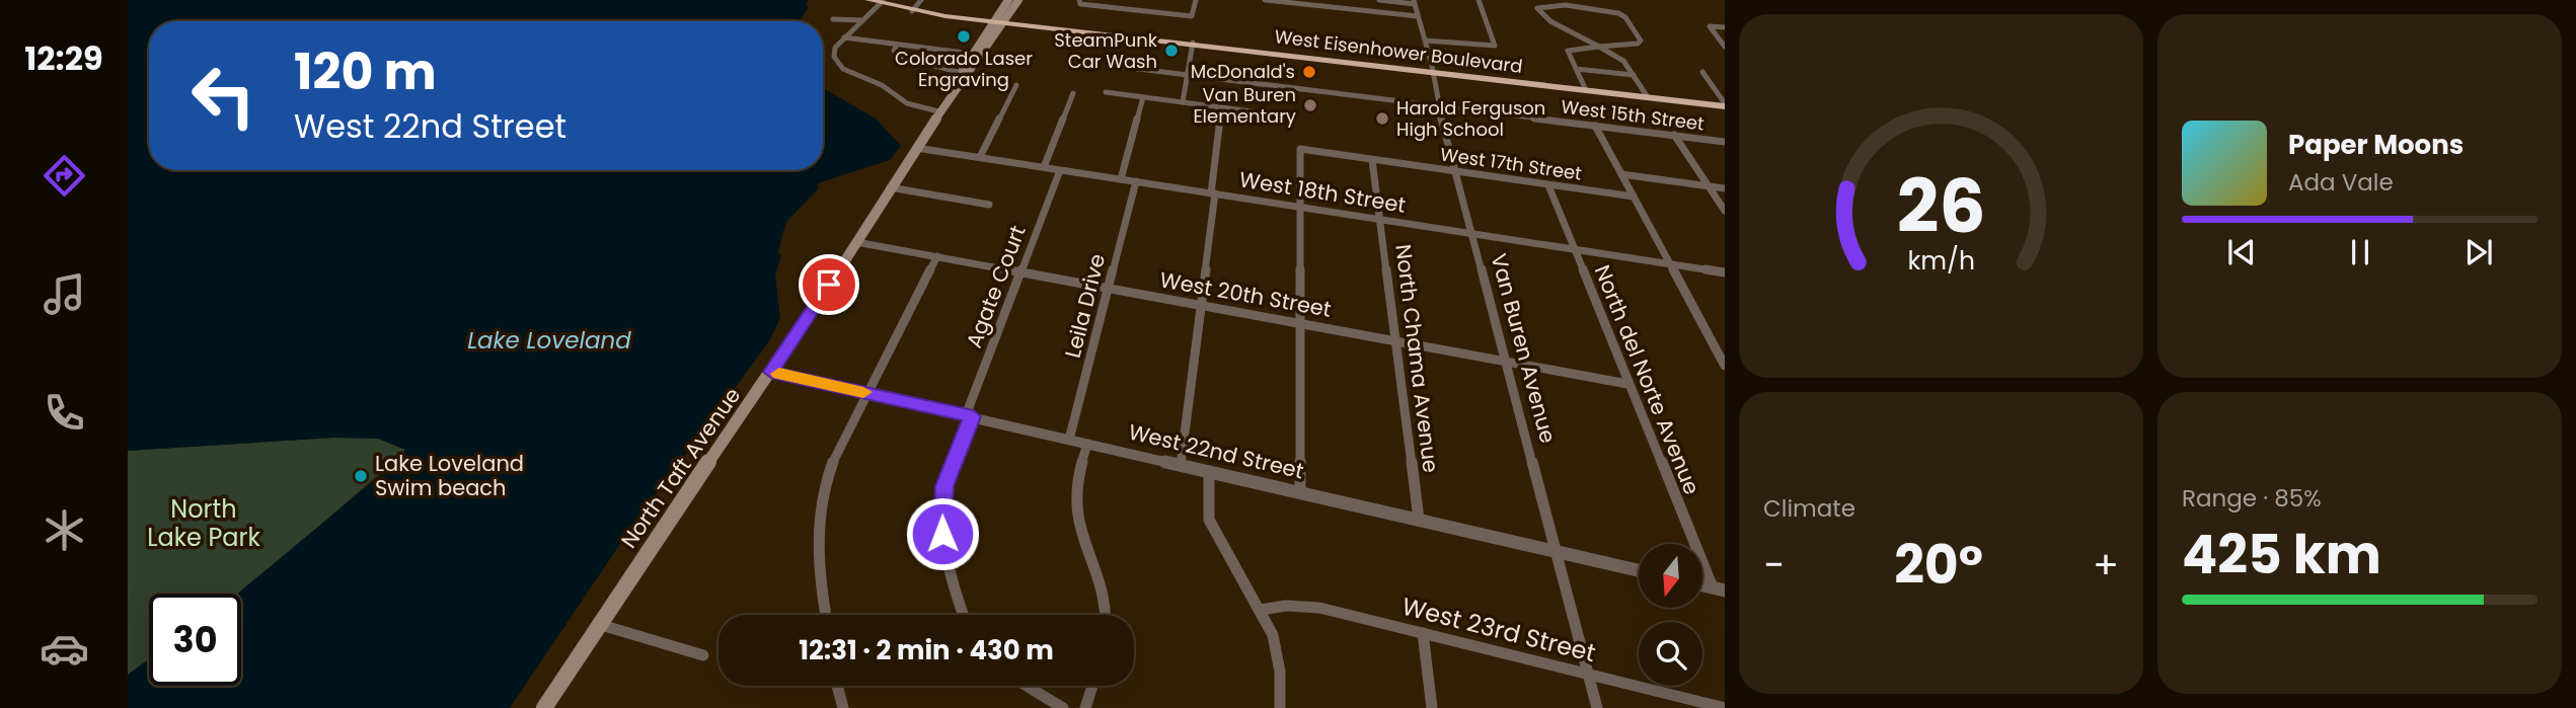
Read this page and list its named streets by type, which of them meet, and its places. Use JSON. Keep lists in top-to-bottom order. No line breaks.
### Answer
{"streets":{"highway":["West Eisenhower Boulevard"],"main road":["North Taft Avenue"],"street":["West 15th Street","West 17th Street","West 18th Street","Agate Court","West 20th Street","Leila Drive","Van Buren Avenue","North Chama Avenue","North del Norte Avenue","West 22nd Street","West 23rd Street"]},"crossings":[["West Eisenhower Boulevard","Van Buren Avenue"],["West Eisenhower Boulevard","North Taft Avenue"],["West 15th Street","Van Buren Avenue"],["West 17th Street","West 18th Street"],["West 17th Street","Van Buren Avenue"],["West 17th Street","North Chama Avenue"],["West 17th Street","North del Norte Avenue"],["West 18th Street","Agate Court"],["West 18th Street","Leila Drive"],["West 18th Street","Van Buren Avenue"],["West 18th Street","North Chama Avenue"],["West 18th Street","North del Norte Avenue"],["West 18th Street","North Taft Avenue"],["Agate Court","West 20th Street"],["Agate Court","West 22nd Street"],["West 20th Street","Leila Drive"],["West 20th Street","Van Buren Avenue"],["West 20th Street","North Chama Avenue"],["West 20th Street","North del Norte Avenue"],["West 20th Street","North Taft Avenue"],["Leila Drive","West 22nd Street"],["Van Buren Avenue","West 22nd Street"],["Van Buren Avenue","West 23rd Street"],["North Chama Avenue","West 22nd Street"],["West 22nd Street","North Taft Avenue"]],"water":["Lake Loveland"],"parks":["North Lake Park"],"places":["Colorado Laser Engraving","SteamPunk Car Wash","McDonald's","Van Buren Elementary","Harold Ferguson High School","Lake Loveland Swim beach"],"north":"bottom","page":{"tabs":"12:29","turn":["120 m","West 22nd Street"],"song":["Paper Moons","Ada Vale"],"tile":["Climate",["Range · 85%","425 km"]],"heat":["−","20°","+"],"limit":"30","trip":"12:31 · 2 min · 430 m","gauge":["26","km/h"]}}
